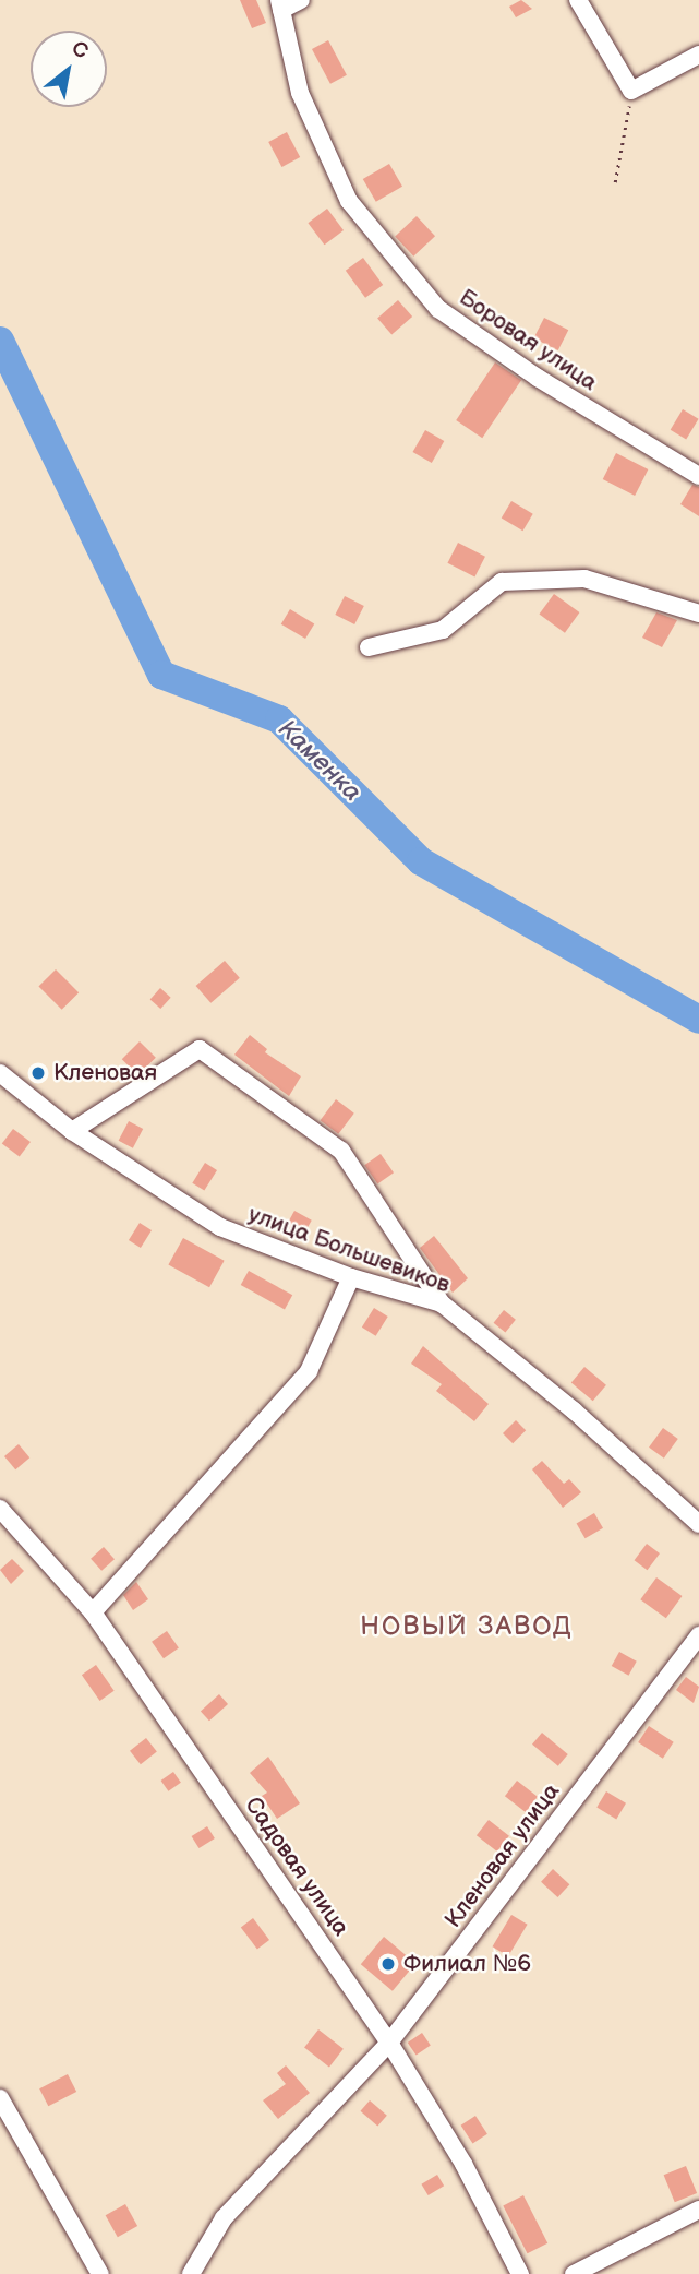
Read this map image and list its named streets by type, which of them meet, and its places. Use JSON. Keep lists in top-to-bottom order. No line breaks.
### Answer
{"streets":{"street":["Боровая улица","улица Большевиков","Кленовая улица","Садовая улица"]},"crossings":[["Кленовая улица","Садовая улица"]],"districts":["НОВЫЙ ЗАВОД"],"water":["Каменка"],"places":["Кленовая","Филиал №6"],"north":"top right"}
